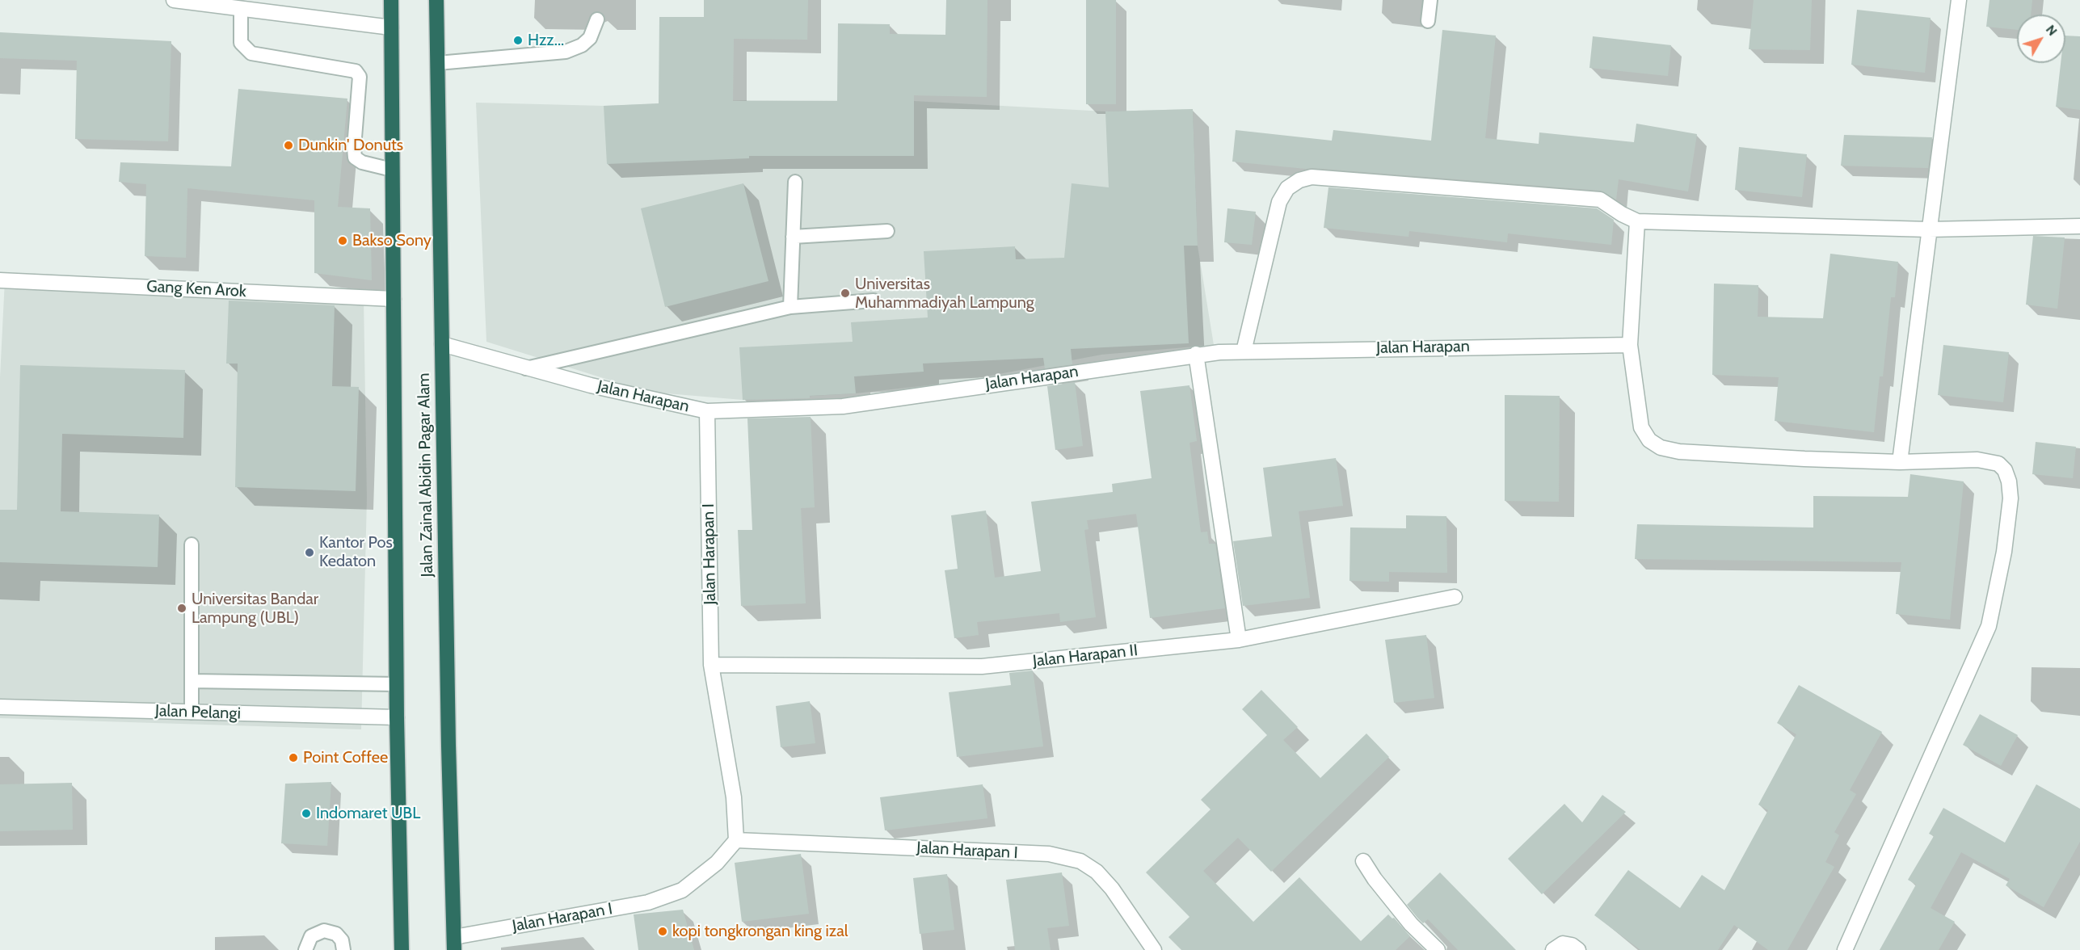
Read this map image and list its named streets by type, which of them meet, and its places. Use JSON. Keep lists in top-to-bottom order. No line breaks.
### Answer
{"streets":{"highway":["Jalan Zainal Abidin Pagar Alam"],"street":["Gang Ken Arok","Jalan Harapan","Jalan Harapan I","Jalan Harapan II","Jalan Pelangi"]},"crossings":[["Gang Ken Arok","Jalan Zainal Abidin Pagar Alam"],["Jalan Harapan","Jalan Zainal Abidin Pagar Alam"],["Jalan Harapan","Jalan Harapan I"],["Jalan Zainal Abidin Pagar Alam","Jalan Harapan I"],["Jalan Zainal Abidin Pagar Alam","Jalan Pelangi"],["Jalan Harapan I","Jalan Harapan II"]],"places":["Hzz...","Dunkin' Donuts","Bakso Sony","Universitas Muhammadiyah Lampung","Kantor Pos Kedaton","Universitas Bandar Lampung (UBL)","Point Coffee","Indomaret UBL","kopi tongkrongan king izal"],"north":"top right"}
